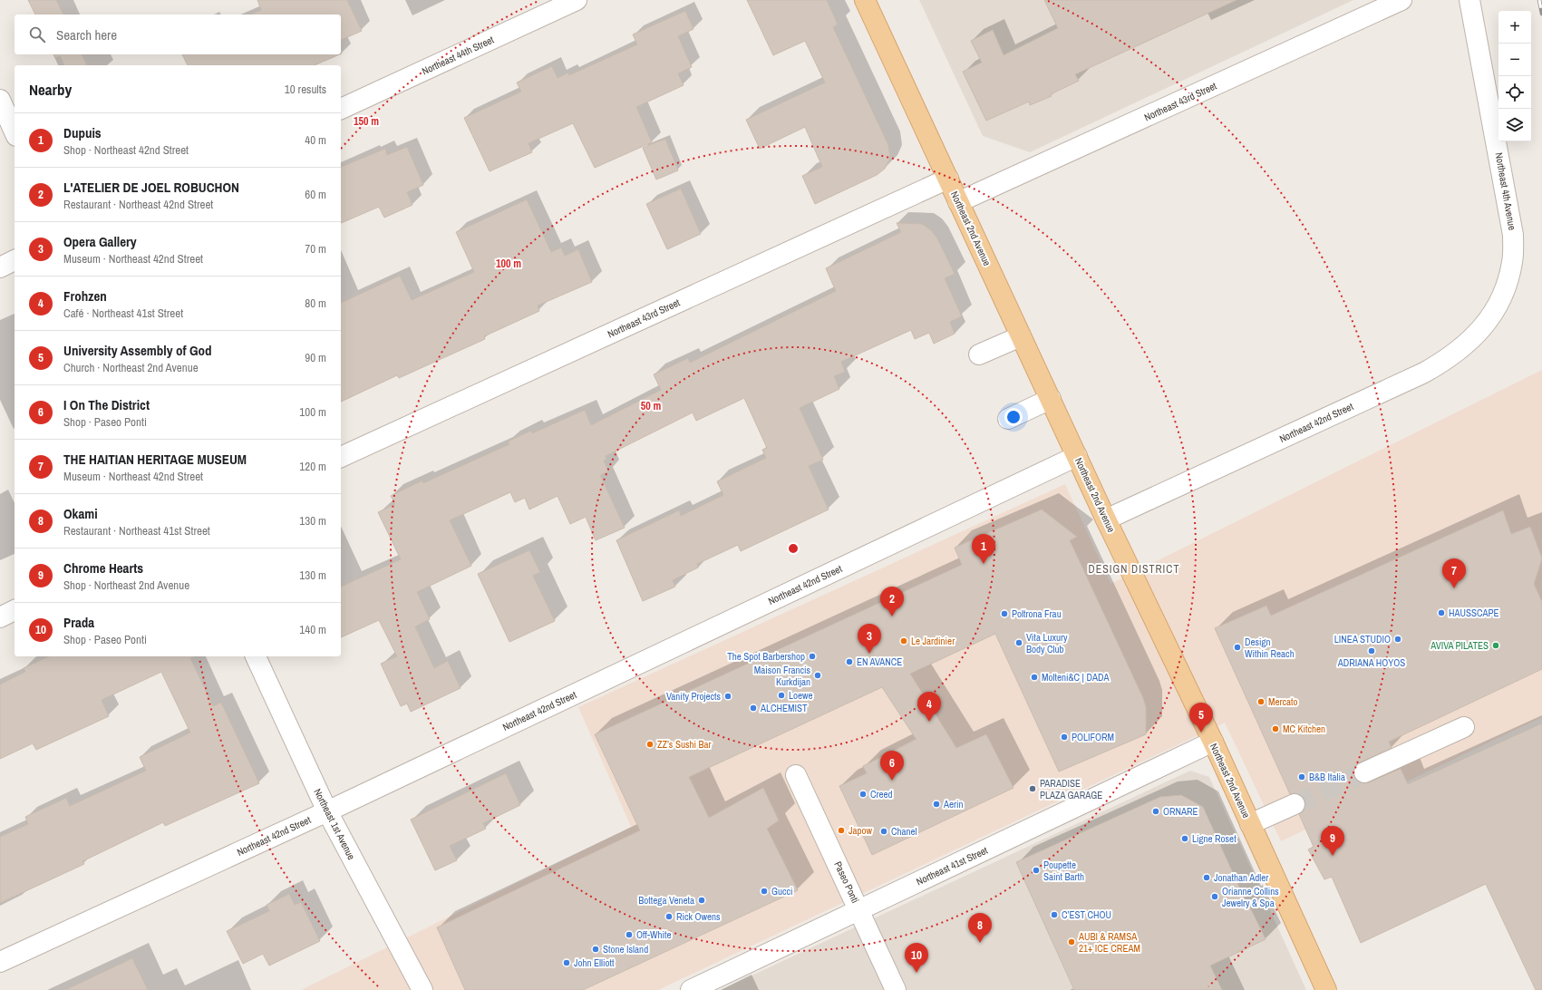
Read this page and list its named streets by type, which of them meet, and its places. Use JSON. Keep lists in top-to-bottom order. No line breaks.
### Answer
{"streets":{"main road":["Northeast 2nd Avenue"],"street":["Northeast 44th Street","Northeast 43rd Street","Northeast 4th Avenue","Northeast 42nd Street","Northeast 1st Avenue","Northeast 41st Street","Paseo Ponti"]},"crossings":[["Northeast 43rd Street","Northeast 2nd Avenue"],["Northeast 4th Avenue","Northeast 42nd Street"],["Northeast 2nd Avenue","Northeast 42nd Street"],["Northeast 2nd Avenue","Northeast 41st Street"],["Northeast 42nd Street","Northeast 1st Avenue"],["Northeast 41st Street","Paseo Ponti"]],"districts":["DESIGN DISTRICT"],"places":["HAUSSCAPE","Poltrona Frau","LINEA STUDIO","Le Jardinier","Vita Luxury Body Club","AVIVA PILATES","Design Within Reach","ADRIANA HOYOS","The Spot Barbershop","EN AVANCE","Maison Francis Kurkdijan","Molteni&C | DADA","Loewe","Vanity Projects","Mercato","ALCHEMIST","MC Kitchen","POLIFORM","ZZ’s Sushi Bar","B&B Italia","PARADISE PLAZA GARAGE","Creed","Aerin","ORNARE","Japow","Chanel","Ligne Roset","Poupette Saint Barth","Jonathan Adler","Gucci","Orianne Collins Jewelry & Spa","Bottega Veneta","C’EST CHOU","Rick Owens","Off-White","AUBI & RAMSA 21+ ICE CREAM","Stone Island","John Elliott"],"page":{"map_buttons":["+","−"],"search":"Search here","heading":["Nearby","10 results"],"list":[{"mark":"1","name":"Dupuis","note":"Shop · Northeast 42nd Street","value":"40 m"},{"mark":"2","name":"L'ATELIER DE JOEL ROBUCHON","note":"Restaurant · Northeast 42nd Street","value":"60 m"},{"mark":"3","name":"Opera Gallery","note":"Museum · Northeast 42nd Street","value":"70 m"},{"mark":"4","name":"Frohzen","note":"Café · Northeast 41st Street","value":"80 m"},{"mark":"5","name":"University Assembly of God","note":"Church · Northeast 2nd Avenue","value":"90 m"},{"mark":"6","name":"I On The District","note":"Shop · Paseo Ponti","value":"100 m"},{"mark":"7","name":"THE HAITIAN HERITAGE MUSEUM","note":"Museum · Northeast 42nd Street","value":"120 m"},{"mark":"8","name":"Okami","note":"Restaurant · Northeast 41st Street","value":"130 m"},{"mark":"9","name":"Chrome Hearts","note":"Shop · Northeast 2nd Avenue","value":"130 m"},{"mark":"10","name":"Prada","note":"Shop · Paseo Ponti","value":"140 m"}],"pins":["1","7","2","3","4","5","6","9","8","10"]},"rings":["150 m","100 m","50 m"]}
